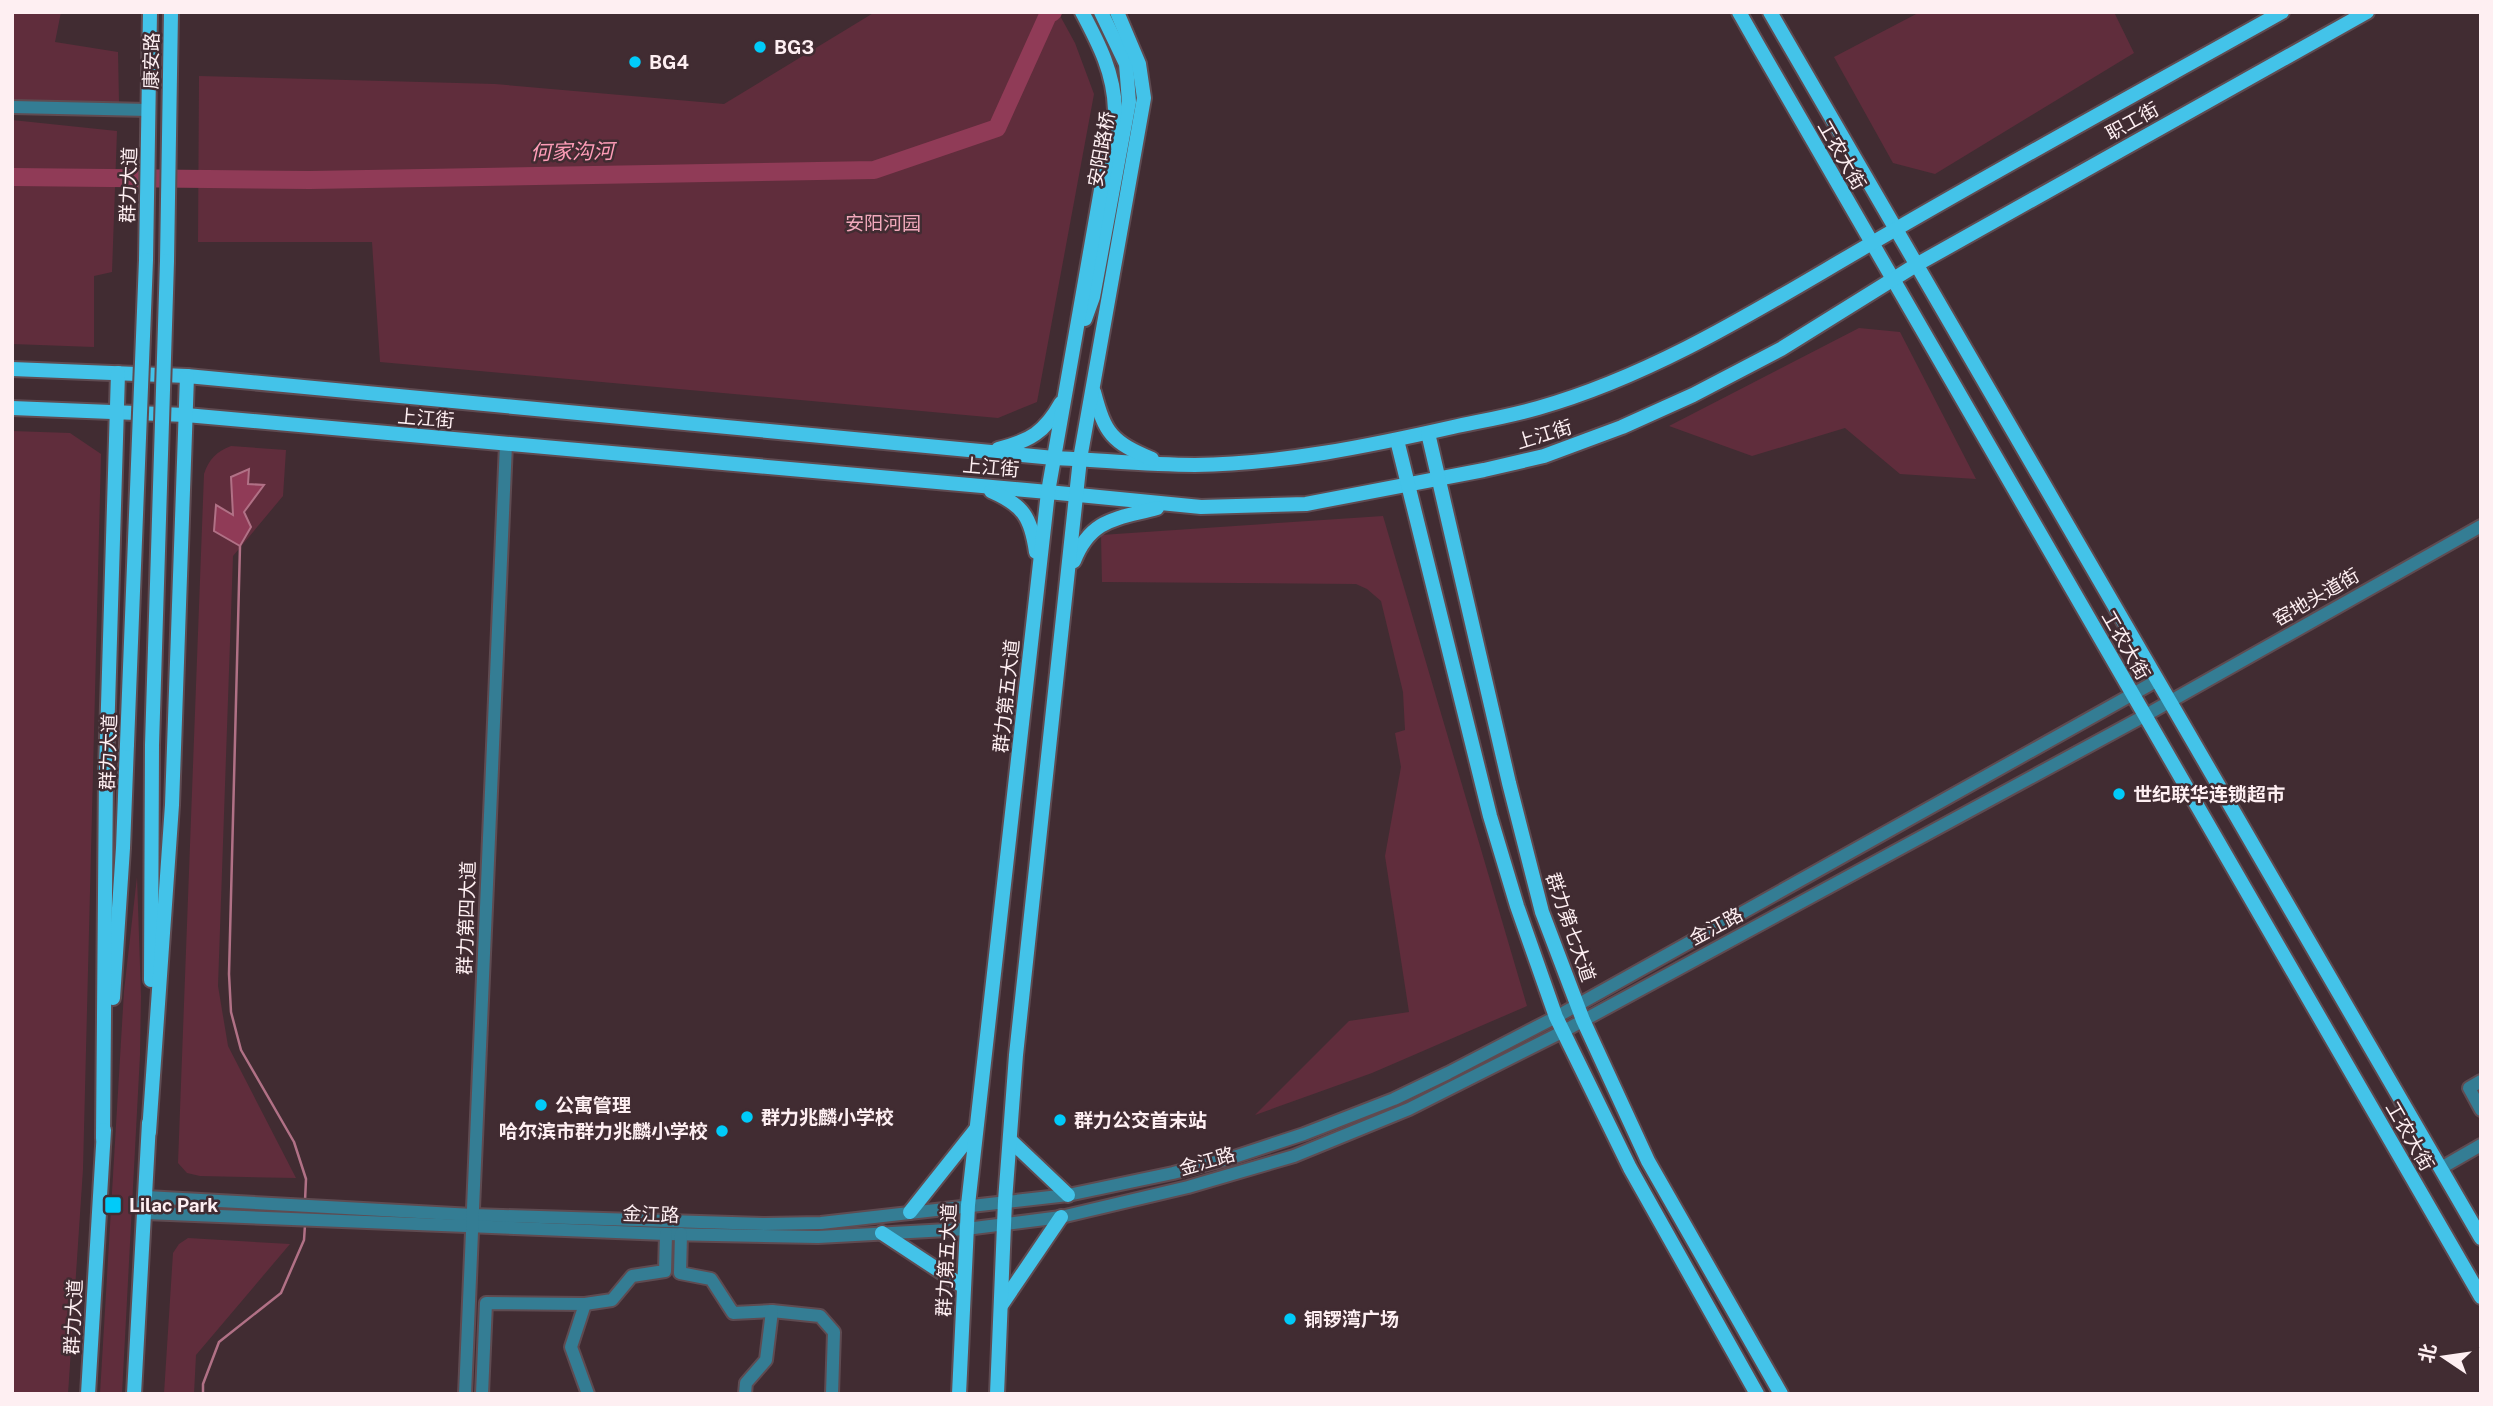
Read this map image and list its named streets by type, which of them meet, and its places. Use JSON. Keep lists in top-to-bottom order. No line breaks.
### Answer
{"streets":{"main road":["康安路","职工街","安阳路桥","工农大街","群力大道","上江街","群力第五大道","群力第七大道"],"street":["窑地头道街","群力第四大道","金江路"]},"crossings":[["康安路","群力大道"],["职工街","工农大街"],["职工街","上江街"],["安阳路桥","群力第五大道"],["工农大街","上江街"],["工农大街","窑地头道街"],["工农大街","金江路"],["群力大道","金江路"],["上江街","群力第五大道"],["上江街","群力第四大道"],["上江街","群力第七大道"],["窑地头道街","金江路"],["群力第五大道","金江路"],["群力第四大道","金江路"],["金江路","群力第七大道"]],"water":["何家沟河"],"parks":["安阳河园"],"places":{"other":["BG3","BG4","世纪联华连锁超市","公寓管理","群力兆麟小学校","群力公交首末站","哈尔滨市群力兆麟小学校","铜锣湾广场"],"transit":["Lilac Park"]},"north":"left"}
